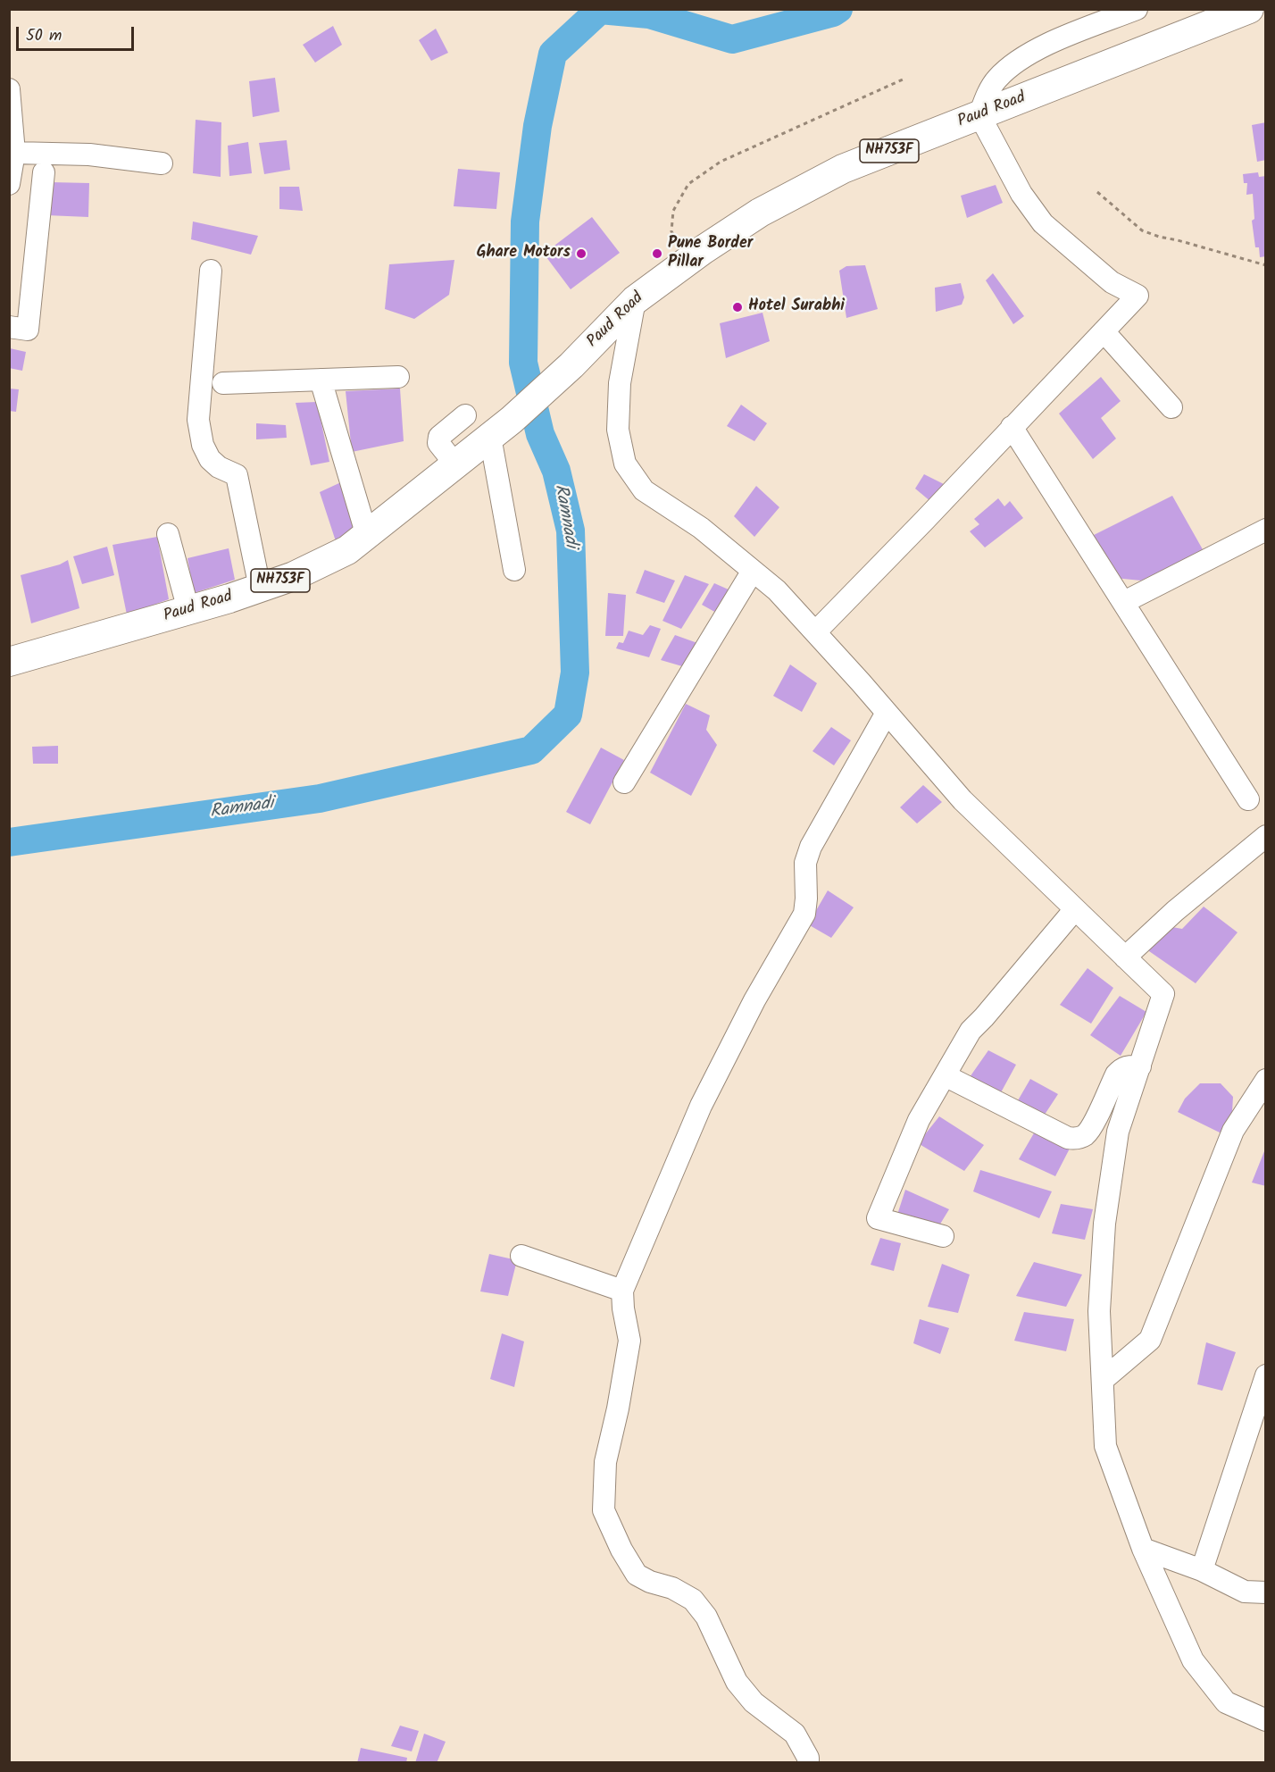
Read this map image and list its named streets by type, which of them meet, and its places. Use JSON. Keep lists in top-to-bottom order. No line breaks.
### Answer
{"streets":{"main road":["Paud Road","NH753F"]},"water":["Ramnadi"],"places":["Ghare Motors","Pune Border Pillar","Hotel Surabhi"],"scale_bar":"50 m"}
